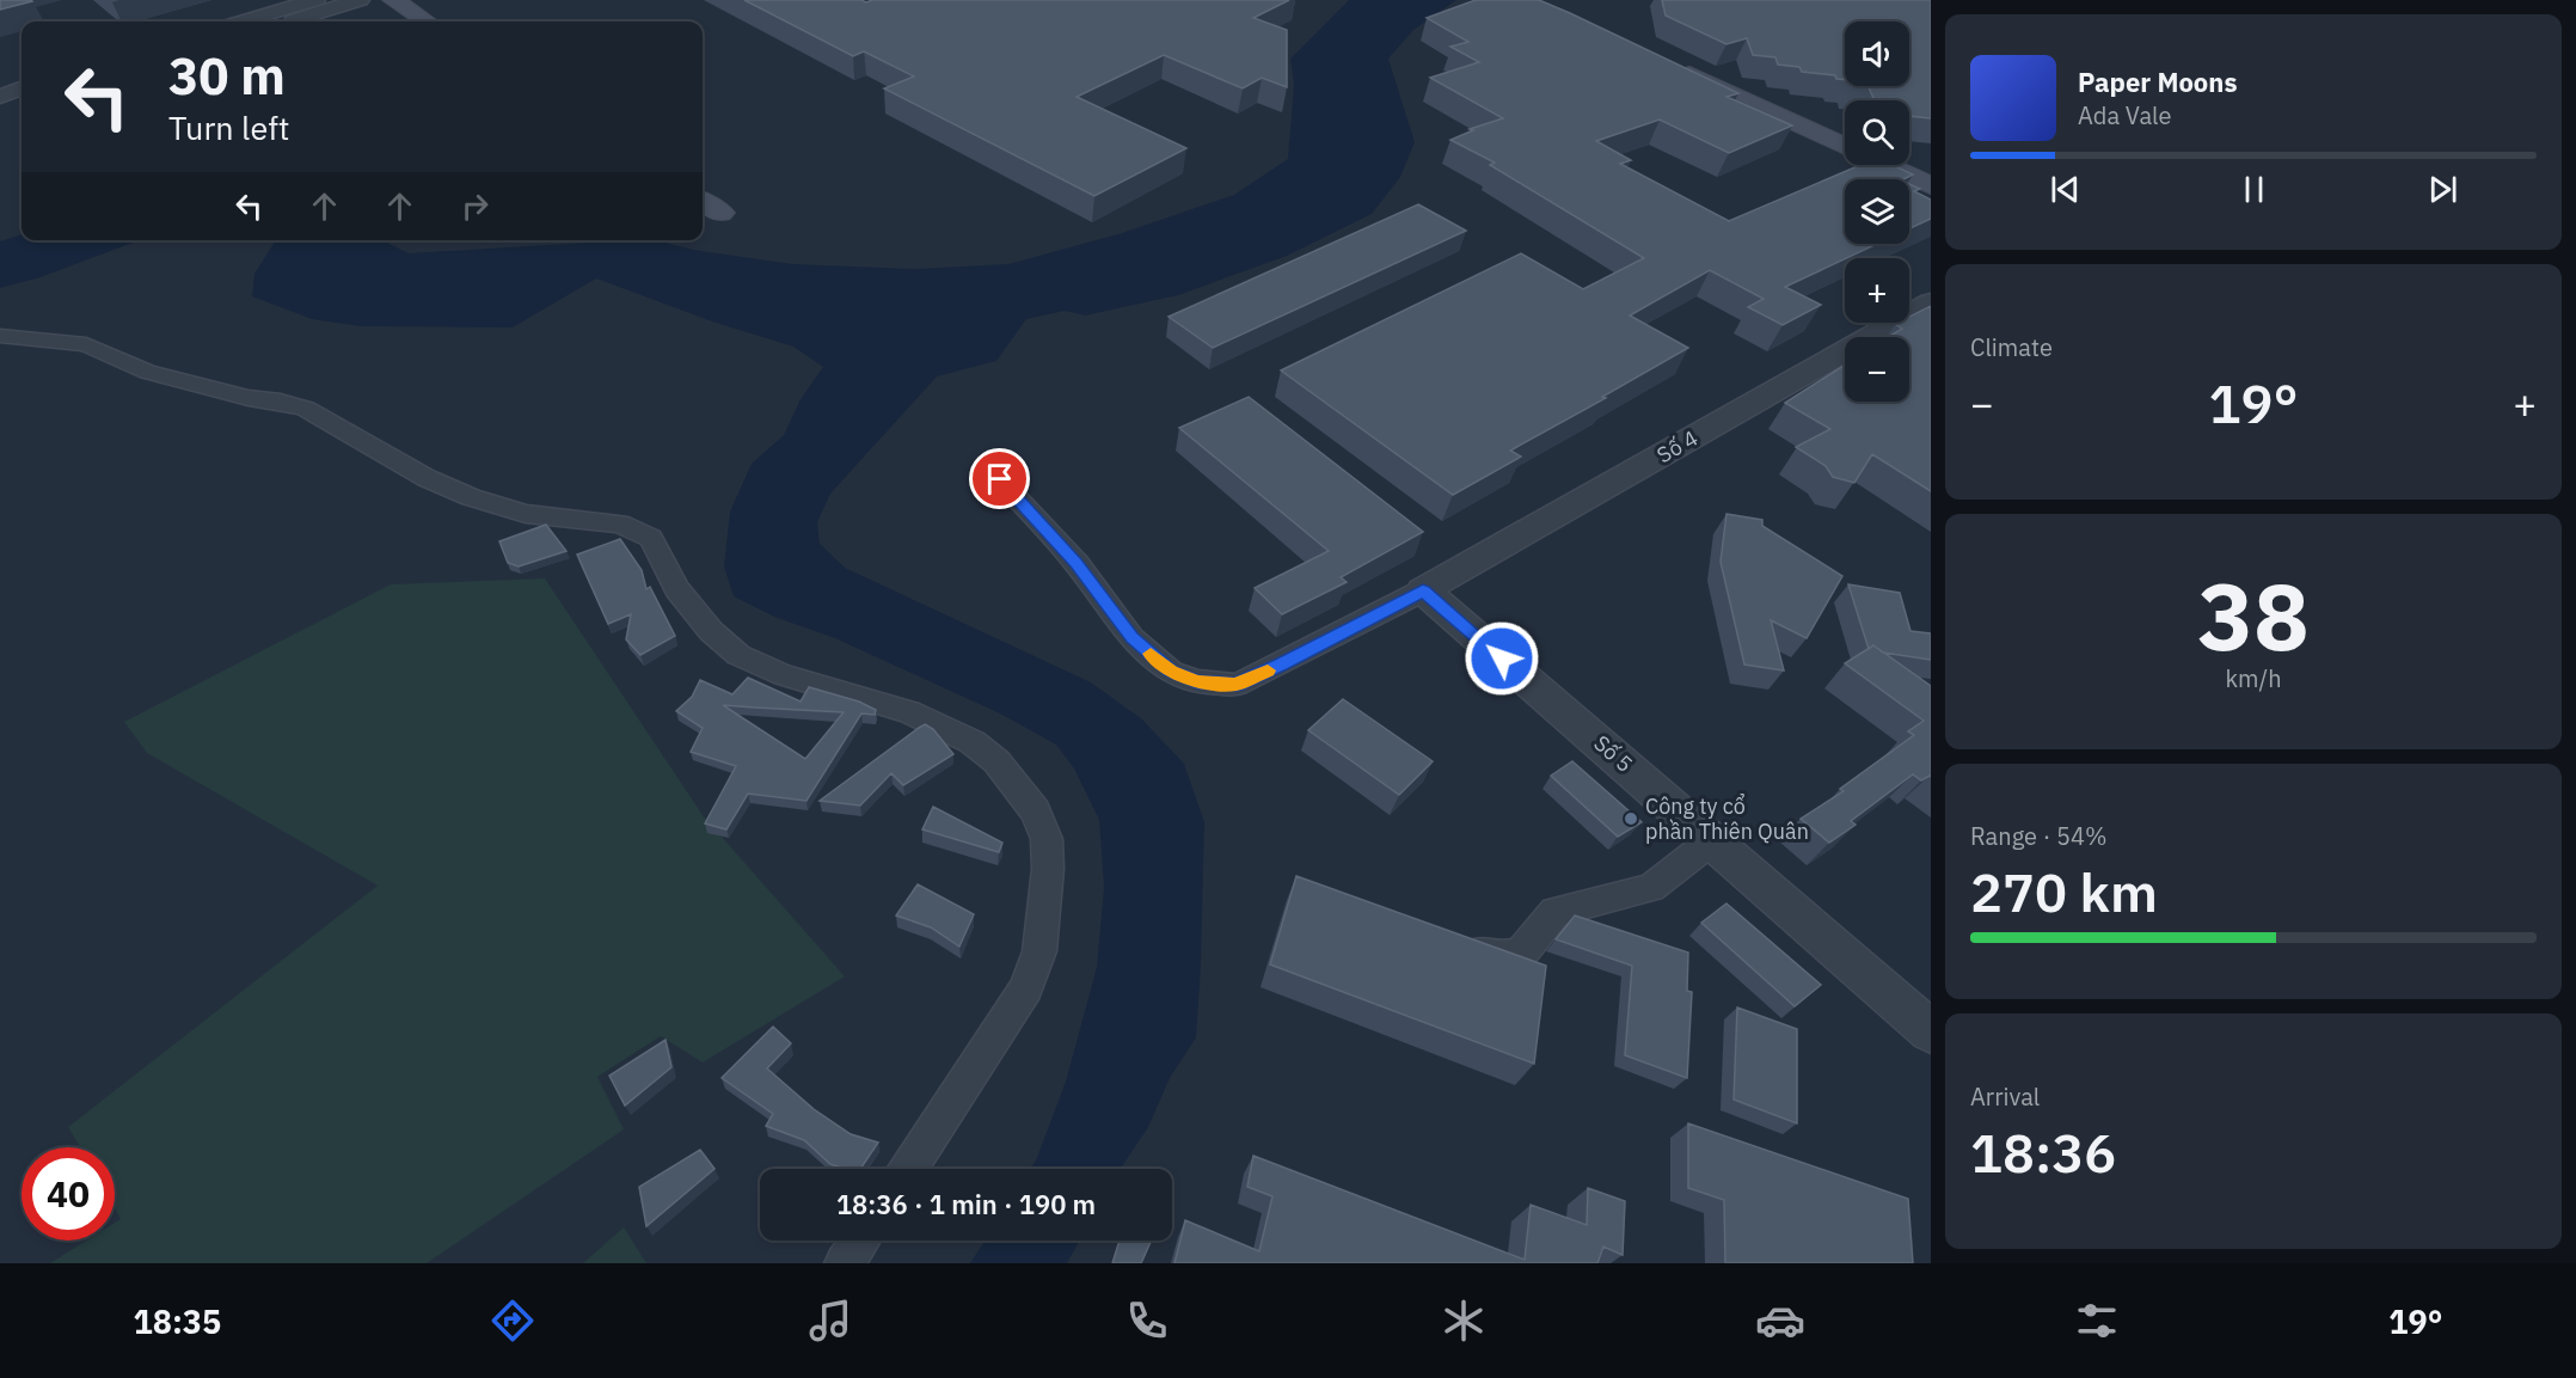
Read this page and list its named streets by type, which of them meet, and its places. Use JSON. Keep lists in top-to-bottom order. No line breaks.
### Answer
{"streets":{"street":["Số 4","Số 5"]},"crossings":[["Số 4","Số 5"]],"places":["Công ty cổ phần Thiên Quân"],"page":{"map_buttons":["+","−"],"turn":["30 m","Turn left"],"song":["Paper Moons","Ada Vale"],"tile":["Climate",["38","km/h"],["Range · 54%","270 km"],["Arrival","18:36"]],"heat":["−","19°","+"],"limit":"40","trip":"18:36 · 1 min · 190 m","tabs":["18:35","19°"]}}
